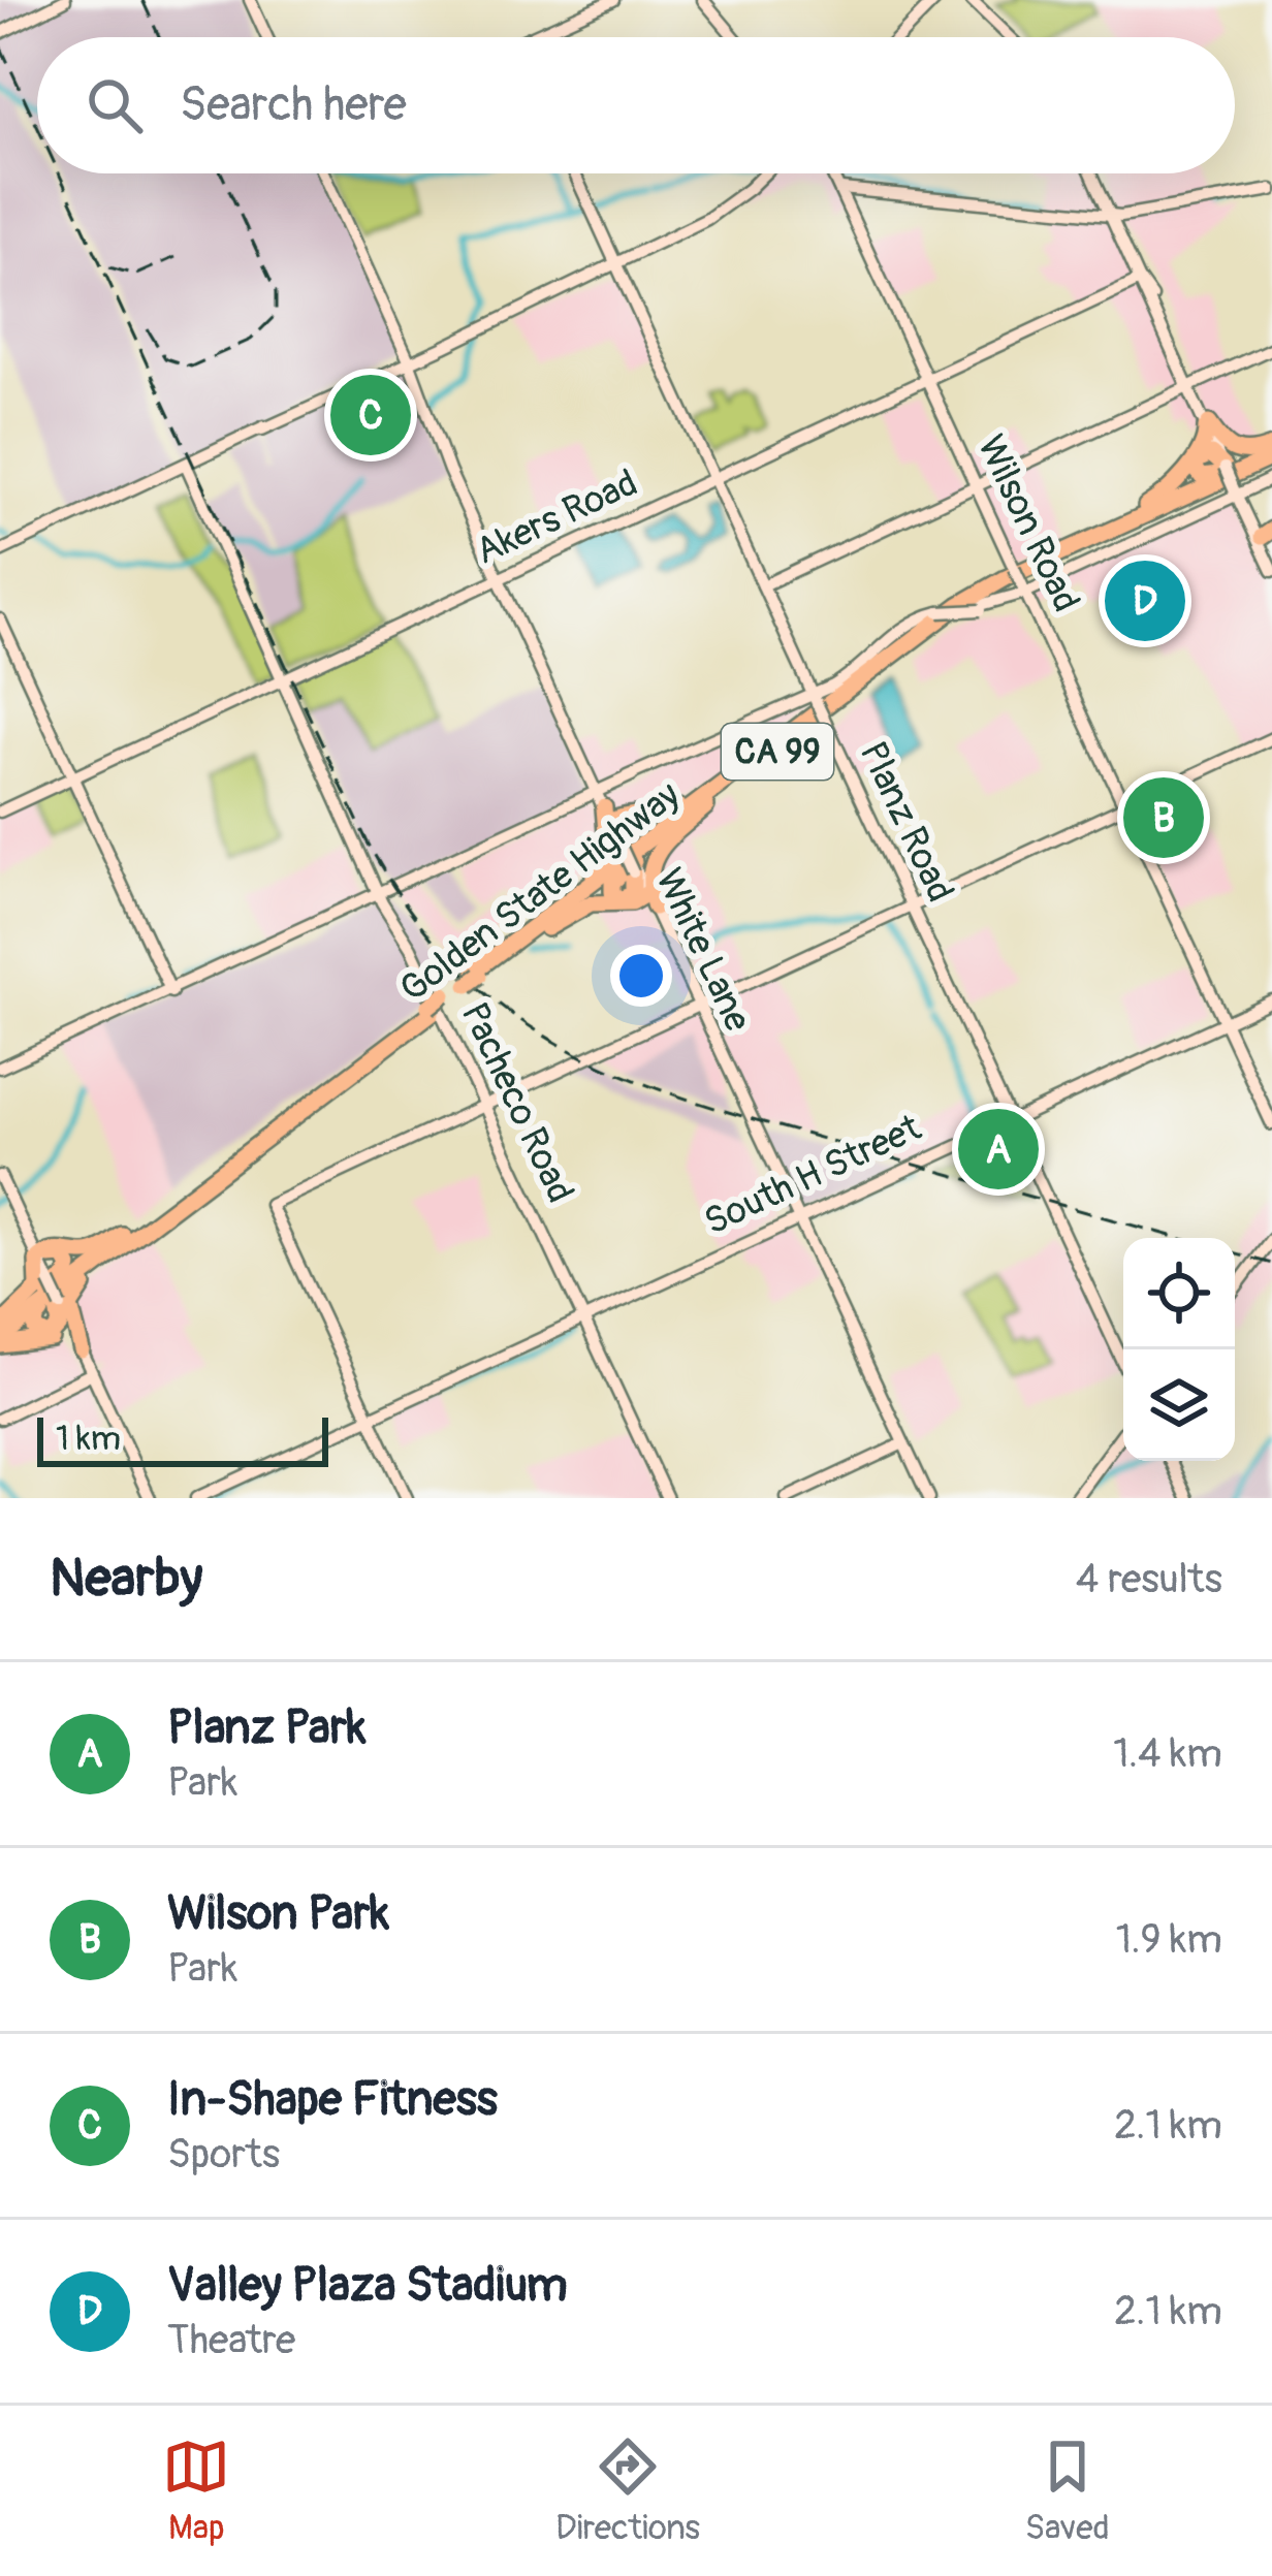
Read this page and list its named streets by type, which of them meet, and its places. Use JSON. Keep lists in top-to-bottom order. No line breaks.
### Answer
{"streets":{"highway":["CA 99","Golden State Highway"],"street":["Akers Road","Wilson Road","Planz Road","White Lane","Pacheco Road","South H Street"]},"crossings":[["Akers Road","Wilson Road"],["Akers Road","Planz Road"],["Akers Road","White Lane"],["Akers Road","Pacheco Road"],["Wilson Road","South H Street"],["Planz Road","South H Street"],["Golden State Highway","White Lane"],["White Lane","South H Street"],["Pacheco Road","South H Street"]],"scale_bar":"1 km","page":{"search":"Search here","pins":["C","D","B","A"],"scale":"1 km","heading":["Nearby","4 results"],"list":[{"mark":"A","name":"Planz Park","note":"Park","value":"1.4 km"},{"mark":"B","name":"Wilson Park","note":"Park","value":"1.9 km"},{"mark":"C","name":"In-Shape Fitness","note":"Sports","value":"2.1 km"},{"mark":"D","name":"Valley Plaza Stadium","note":"Theatre","value":"2.1 km"}],"nav":["Map","Directions","Saved"]}}
